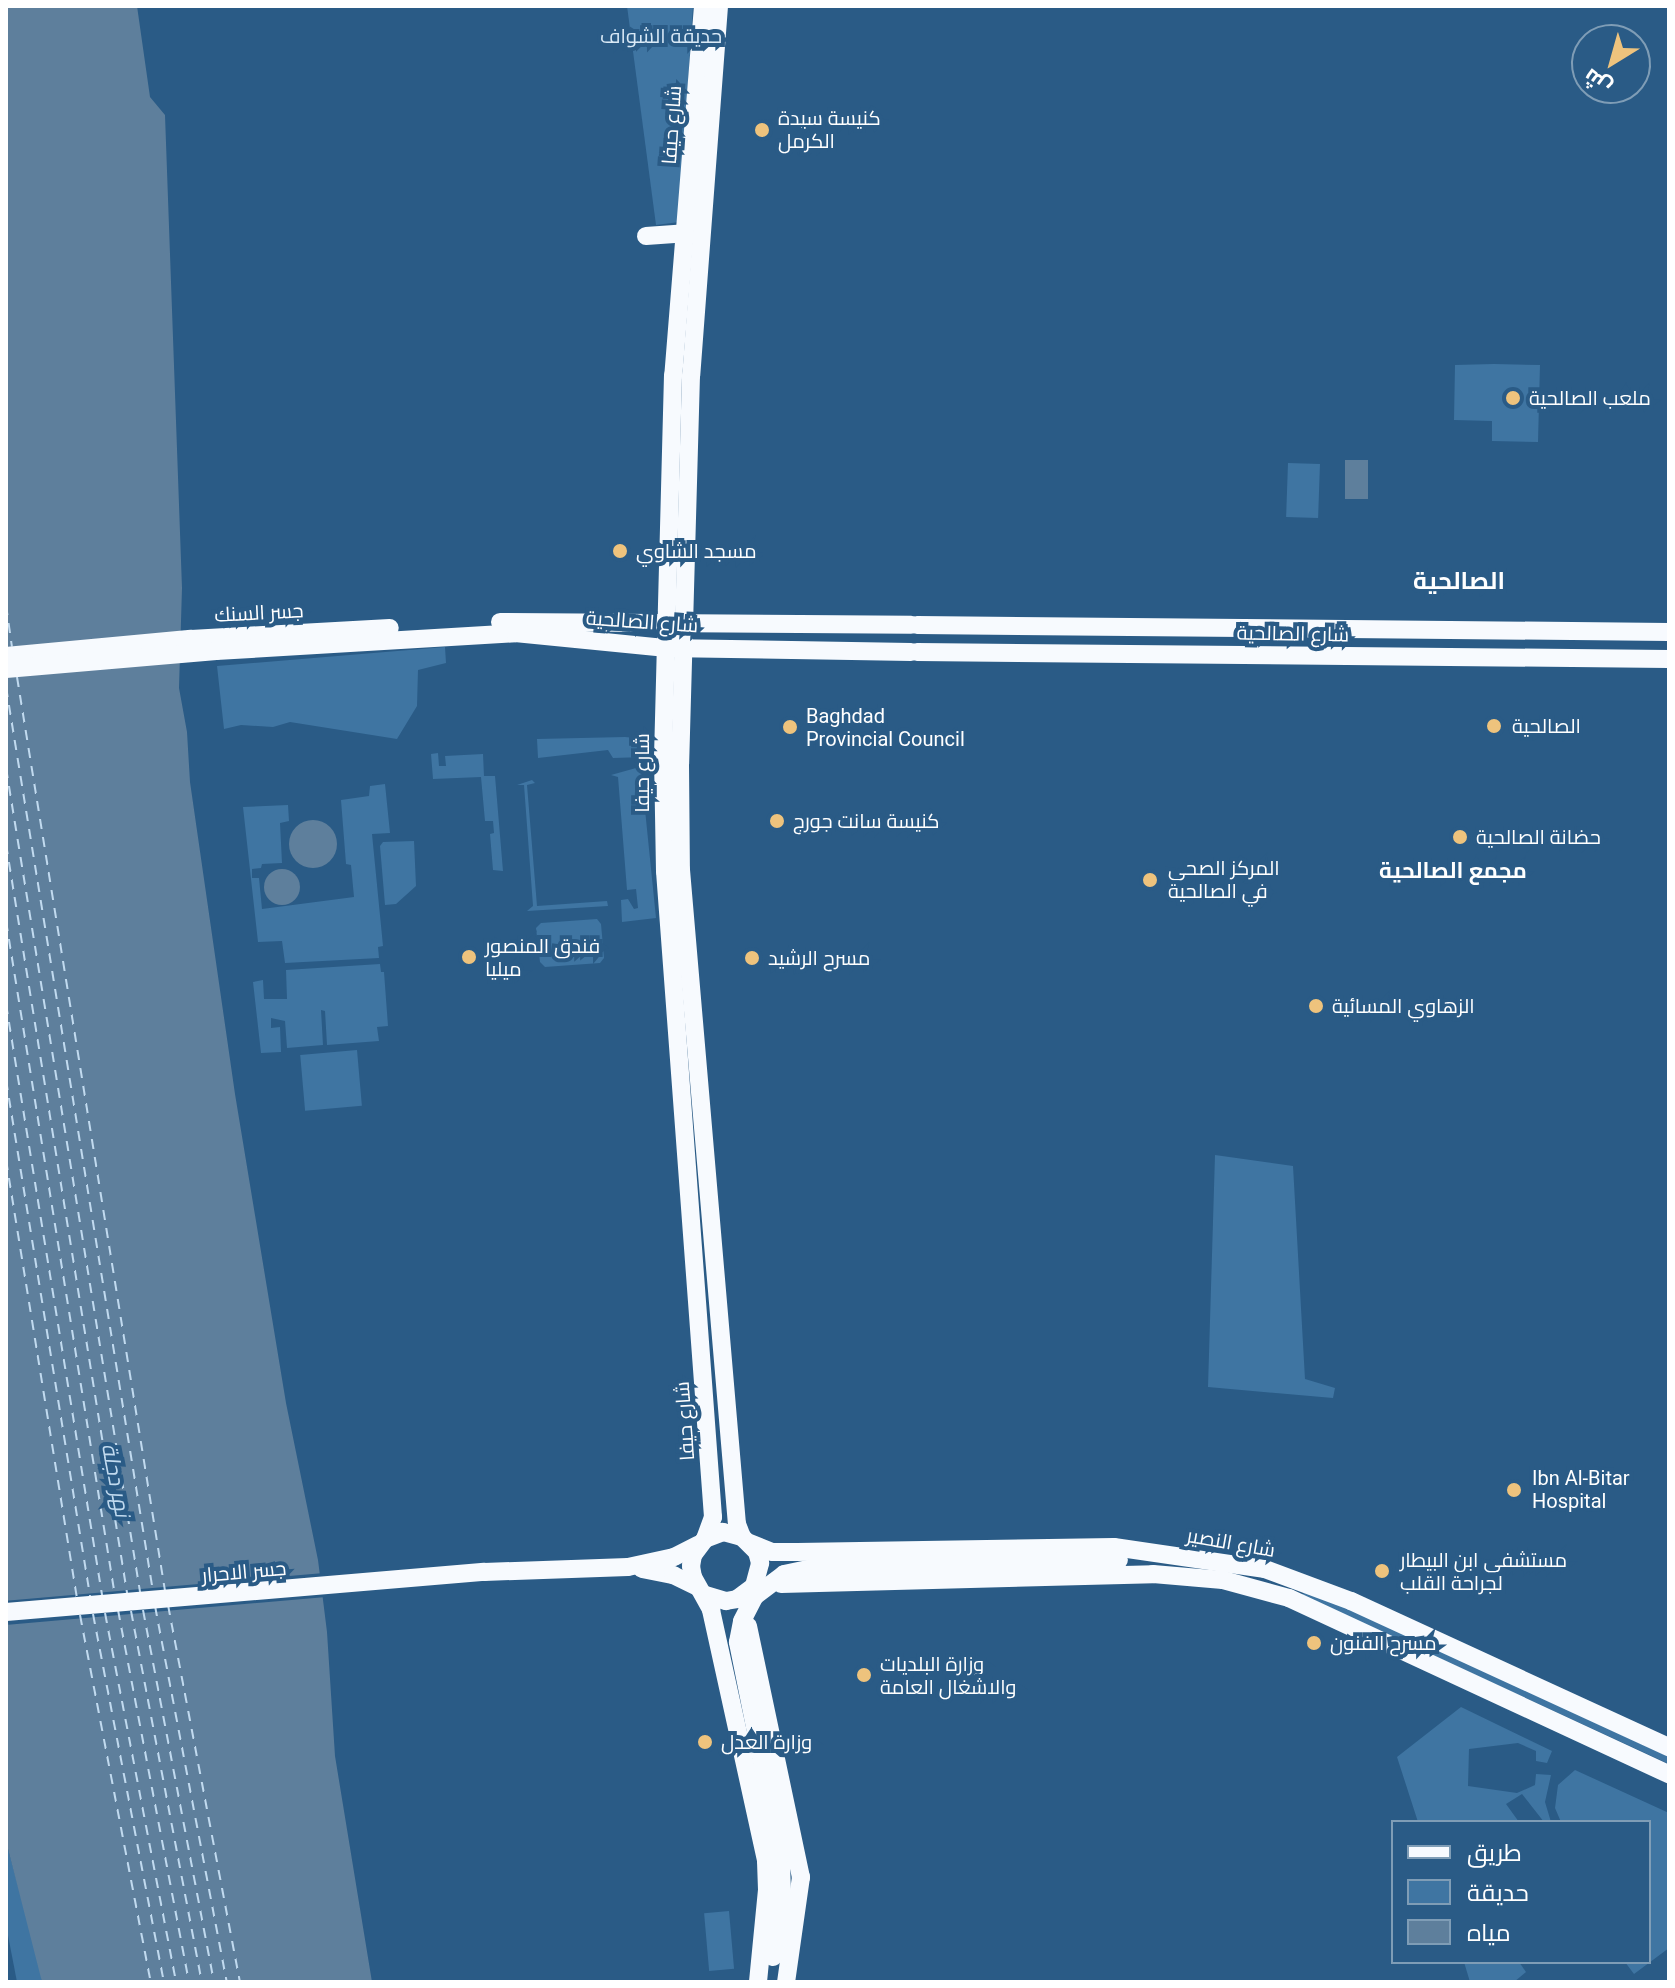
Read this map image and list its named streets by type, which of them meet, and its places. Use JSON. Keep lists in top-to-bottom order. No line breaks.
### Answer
{"streets":{"main road":["شارع حيفا","جسر السنك","شارع الصالحية","شارع النصیر","جسر الاحرار"]},"crossings":[["شارع حيفا","شارع الصالحية"],["شارع حيفا","شارع النصیر"],["جسر السنك","شارع الصالحية"]],"districts":["الصالحية","مجمع الصالحية"],"water":["نهر دجلة"],"parks":["حديقة الشواف"],"places":["كنيسة سيدة الكرمل","ملعب الصالحية","مسجد الشاوي","الصالحية","Baghdad Provincial Council","كنيسة سانت جورج","حضانة الصالحية","المركز الصحي في الصالحية","فندق المنصور ميليا","مسرح الرشيد","الزهاوي المسائية","Ibn Al-Bitar Hospital","مستشفى ابن البيطار لجراحة القلب","مسرح الفنون","وزارة البلديات والاشغال العامة","وزارة العدل"],"legend":["طريق","حديقة","مياه"],"north":"bottom left"}
